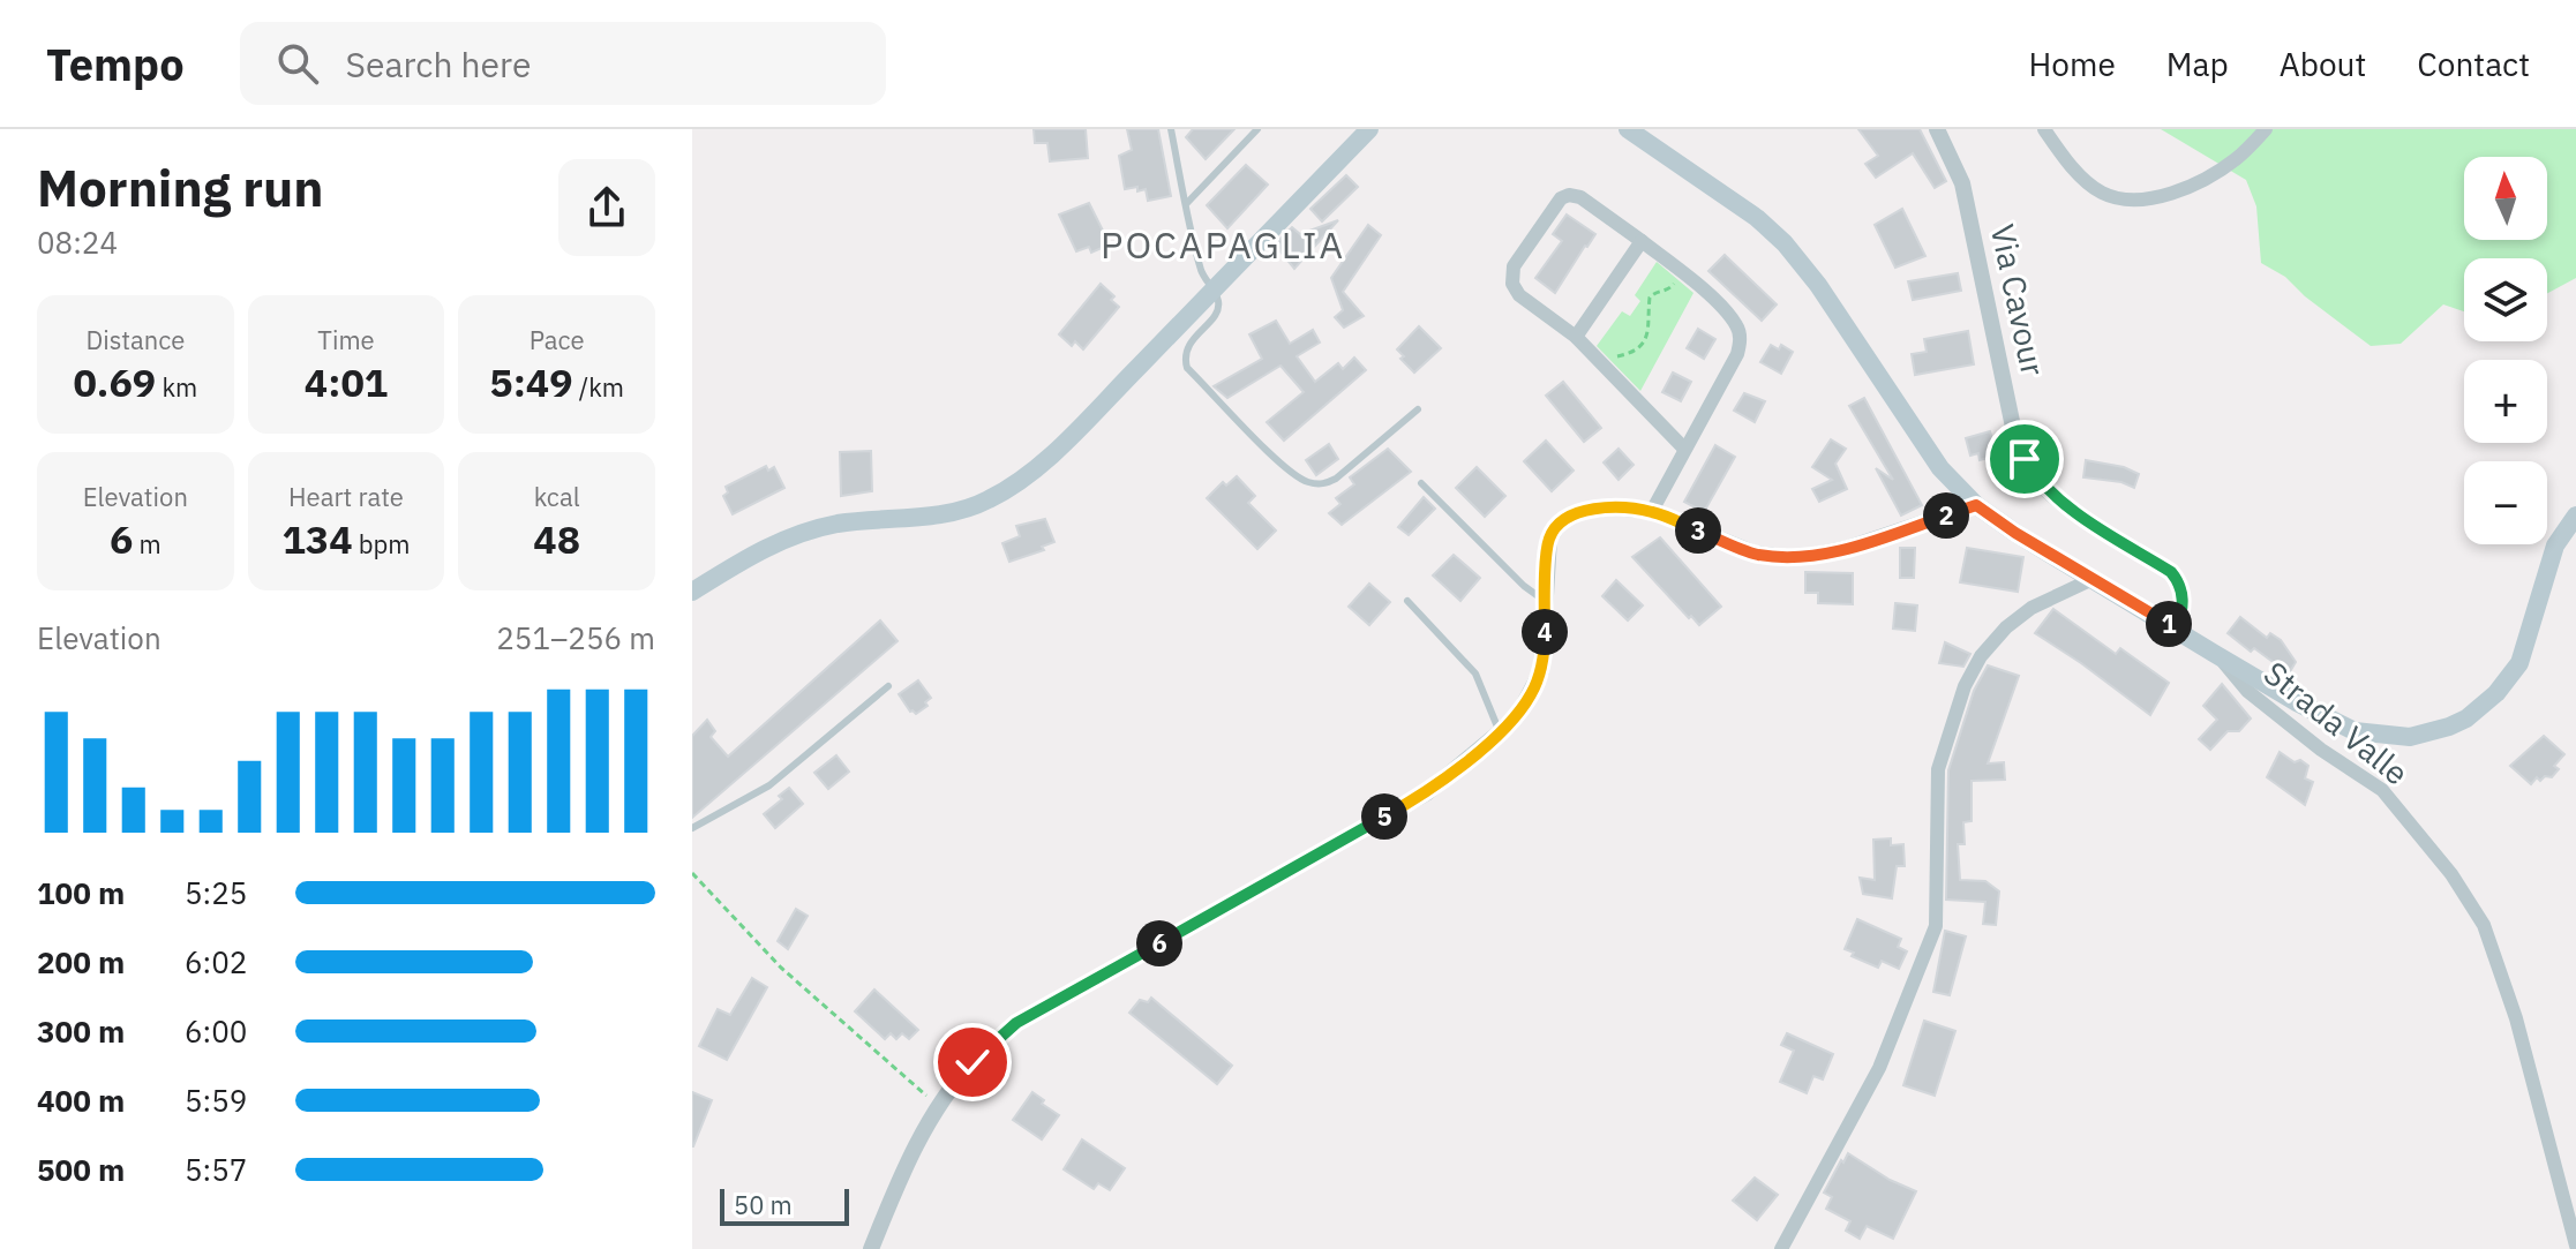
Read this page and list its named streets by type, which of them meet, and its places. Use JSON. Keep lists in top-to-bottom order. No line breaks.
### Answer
{"streets":{"street":["Via Cavour","Strada Valle"]},"districts":["POCAPAGLIA"],"scale_bar":"50 m","north":"top","page":{"header":"Tempo","search":"Search here","nav":["Home","Map","About","Contact"],"heading":["Morning run","08:24"],"map_buttons":["+","−"],"stats":[["Distance","0.69 km"],["Time","4:01"],["Pace","5:49 /km"],["Elevation","6 m"],["Heart rate","134 bpm"],["kcal","48"]],"pins":["2","3","1","4","5","6"],"chart":["Elevation","251–256 m"],"list":[{"name":"100 m","note":"5:25"},{"name":"200 m","note":"6:02"},{"name":"300 m","note":"6:00"},{"name":"400 m","note":"5:59"},{"name":"500 m","note":"5:57"}],"scale":"50 m"}}
